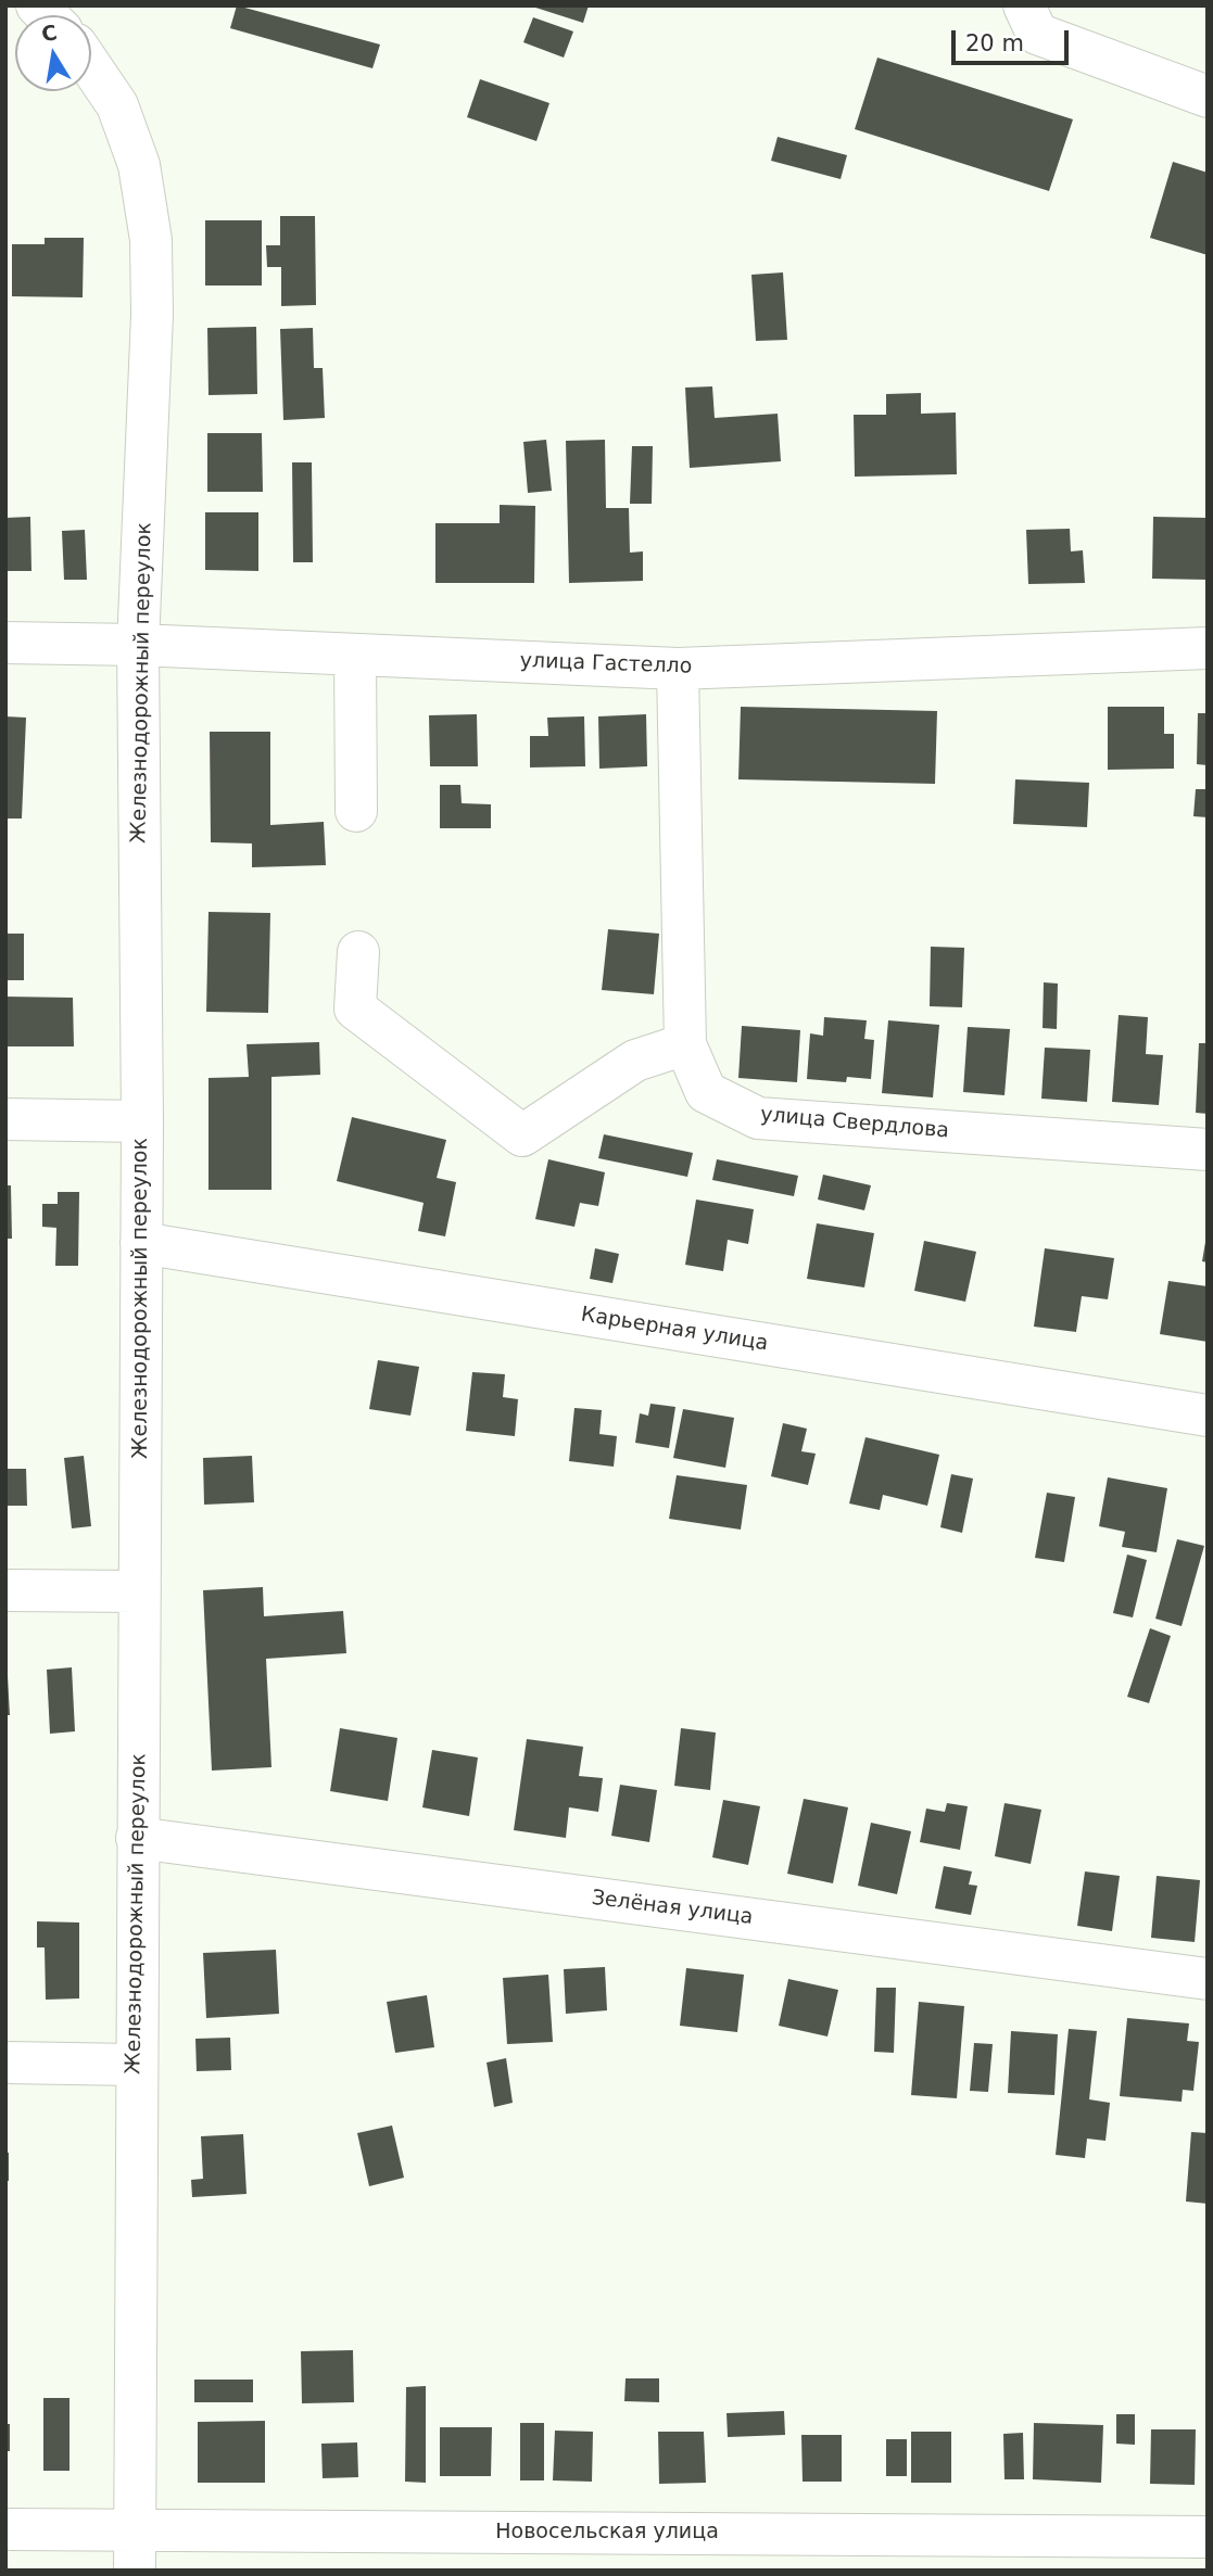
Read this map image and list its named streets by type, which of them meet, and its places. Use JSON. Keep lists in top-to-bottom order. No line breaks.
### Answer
{"streets":{"street":["улица Гастелло","Железнодорожный переулок","улица Свердлова","Карьерная улица","Зелёная улица","Новосельская улица"]},"crossings":[["улица Гастелло","Железнодорожный переулок"],["улица Гастелло","улица Свердлова"],["Железнодорожный переулок","Карьерная улица"],["Железнодорожный переулок","Зелёная улица"],["Железнодорожный переулок","Новосельская улица"]],"scale_bar":"20 m","north":"top"}
